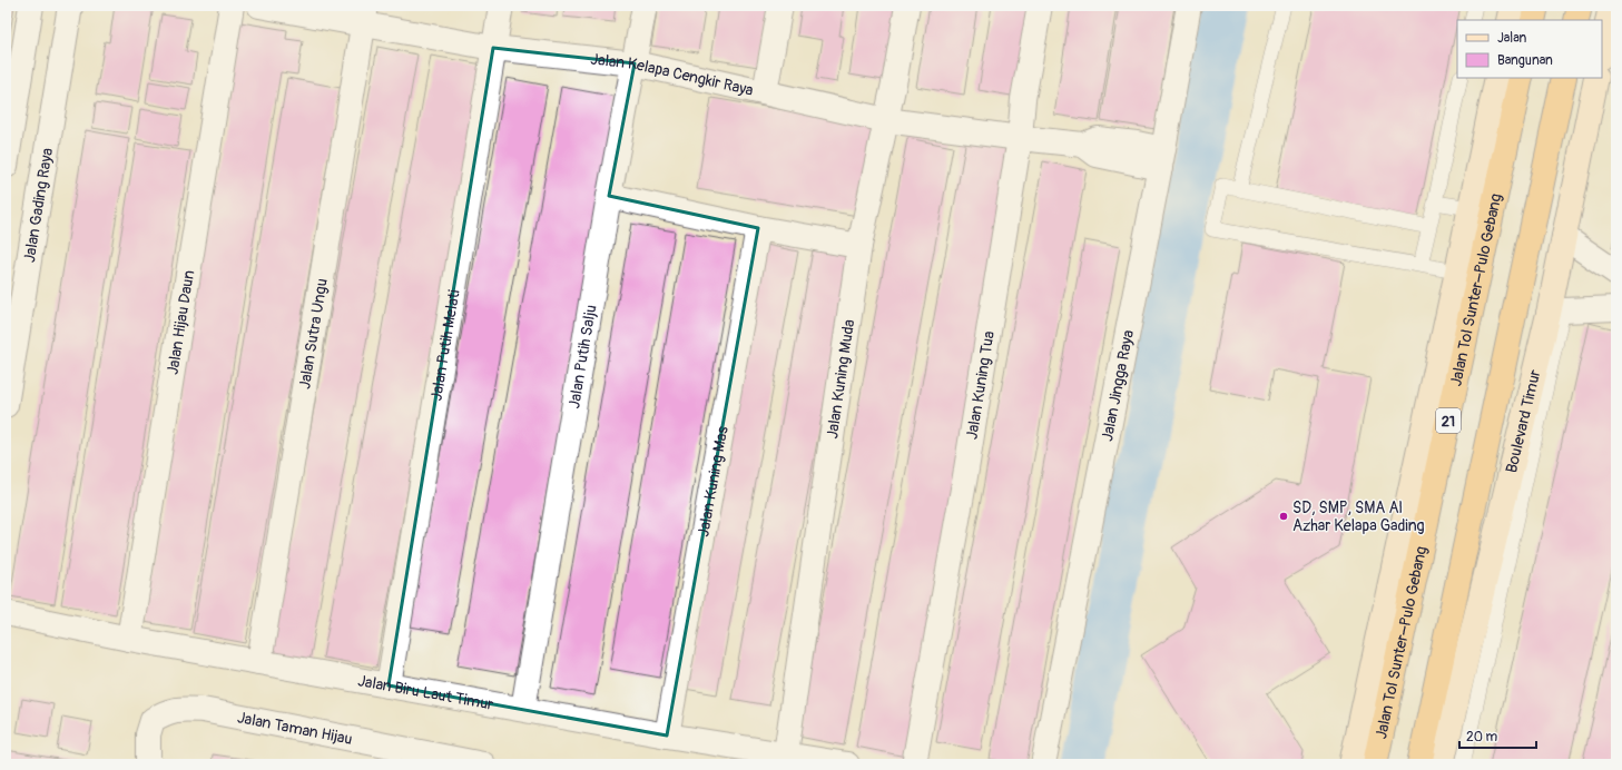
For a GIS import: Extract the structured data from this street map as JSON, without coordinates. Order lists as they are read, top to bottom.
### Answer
{
  "streets": {
    "highway": ["Jalan Tol Sunter–Pulo Gebang", "21"],
    "main road": ["Boulevard Timur"],
    "street": [
      "Jalan Kelapa Cengkir Raya",
      "Jalan Gading Raya",
      "Jalan Hijau Daun",
      "Jalan Sutra Ungu",
      "Jalan Putih Melati",
      "Jalan Putih Salju",
      "Jalan Kuning Muda",
      "Jalan Kuning Tua",
      "Jalan Jingga Raya",
      "Jalan Kuning Mas",
      "Jalan Biru Laut Timur",
      "Jalan Taman Hijau"
    ]
  },
  "crossings": [
    ["Jalan Kelapa Cengkir Raya", "Jalan Sutra Ungu"],
    ["Jalan Kelapa Cengkir Raya", "Jalan Putih Melati"],
    ["Jalan Kelapa Cengkir Raya", "Jalan Putih Salju"],
    ["Jalan Kelapa Cengkir Raya", "Jalan Kuning Muda"],
    ["Jalan Kelapa Cengkir Raya", "Jalan Kuning Tua"],
    ["Jalan Kelapa Cengkir Raya", "Jalan Jingga Raya"],
    ["Jalan Hijau Daun", "Jalan Biru Laut Timur"],
    ["Jalan Sutra Ungu", "Jalan Biru Laut Timur"],
    ["Jalan Putih Melati", "Jalan Biru Laut Timur"],
    ["Jalan Putih Salju", "Jalan Biru Laut Timur"],
    ["Jalan Kuning Muda", "Jalan Biru Laut Timur"],
    ["Jalan Kuning Mas", "Jalan Biru Laut Timur"]
  ],
  "places": ["SD, SMP, SMA Al Azhar Kelapa Gading"],
  "legend": ["Jalan", "Bangunan"],
  "scale_bar": "20 m"
}
